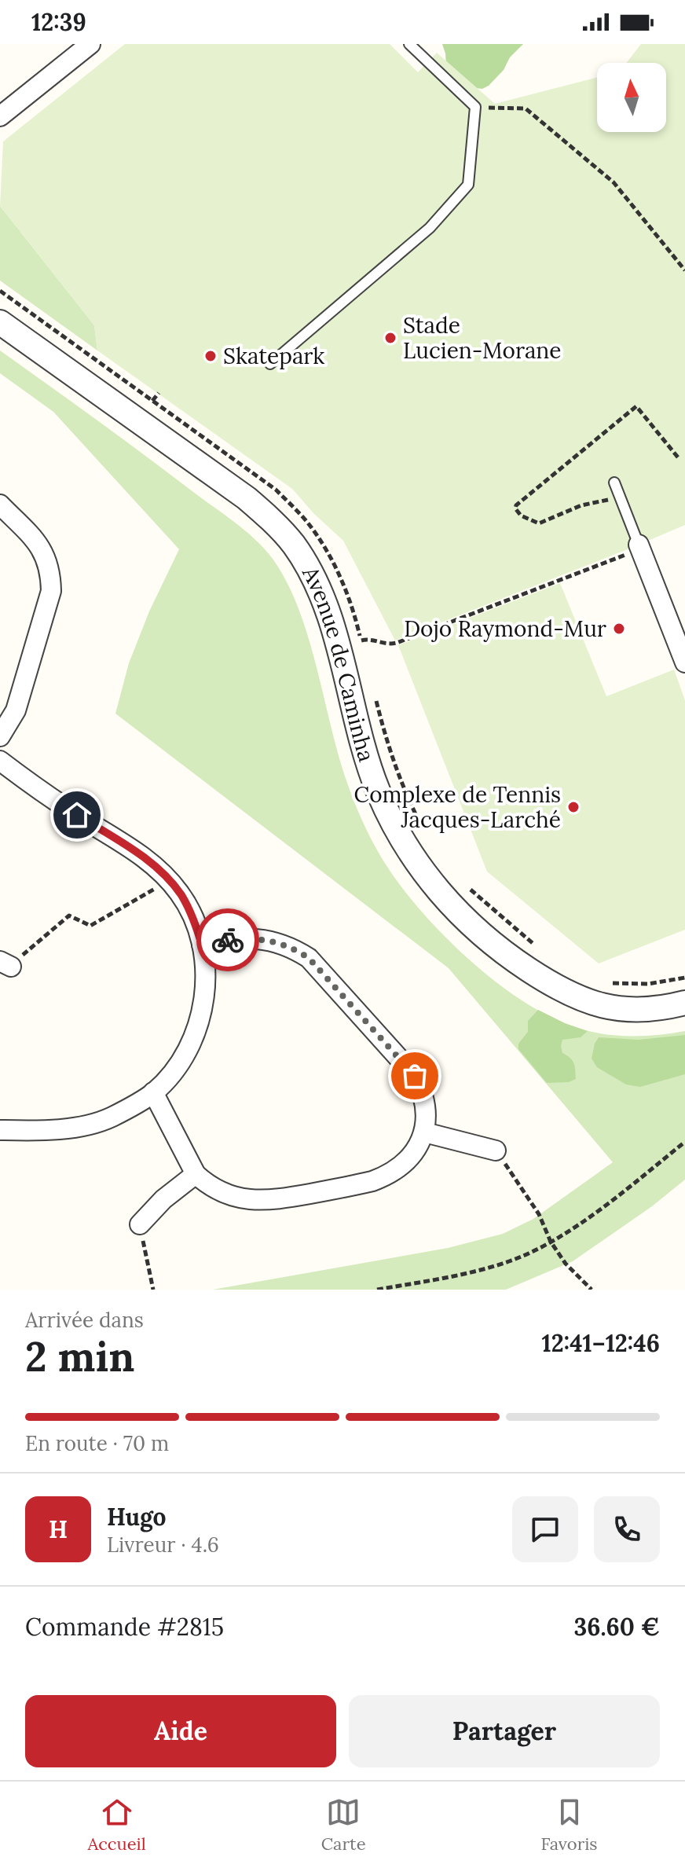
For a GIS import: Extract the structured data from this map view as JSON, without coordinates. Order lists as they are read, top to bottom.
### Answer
{
  "streets": {
    "street": ["Avenue de Caminha"]
  },
  "places": [
    "Stade Lucien-Morane",
    "Skatepark",
    "Dojo Raymond-Mur",
    "Complexe de Tennis Jacques-Larché"
  ],
  "north": "top",
  "page": {
    "status": "12:39",
    "heading": ["2 min", "Arrivée dans", "12:41–12:46"],
    "panel": [
      "Hugo",
      "Livreur · 4.6",
      "Commande #2815",
      "36.60 €"
    ],
    "bar": "En route · 70 m",
    "round": "H",
    "buttons": ["Aide", "Partager"],
    "tabs": ["Accueil", "Carte", "Favoris"]
  }
}
